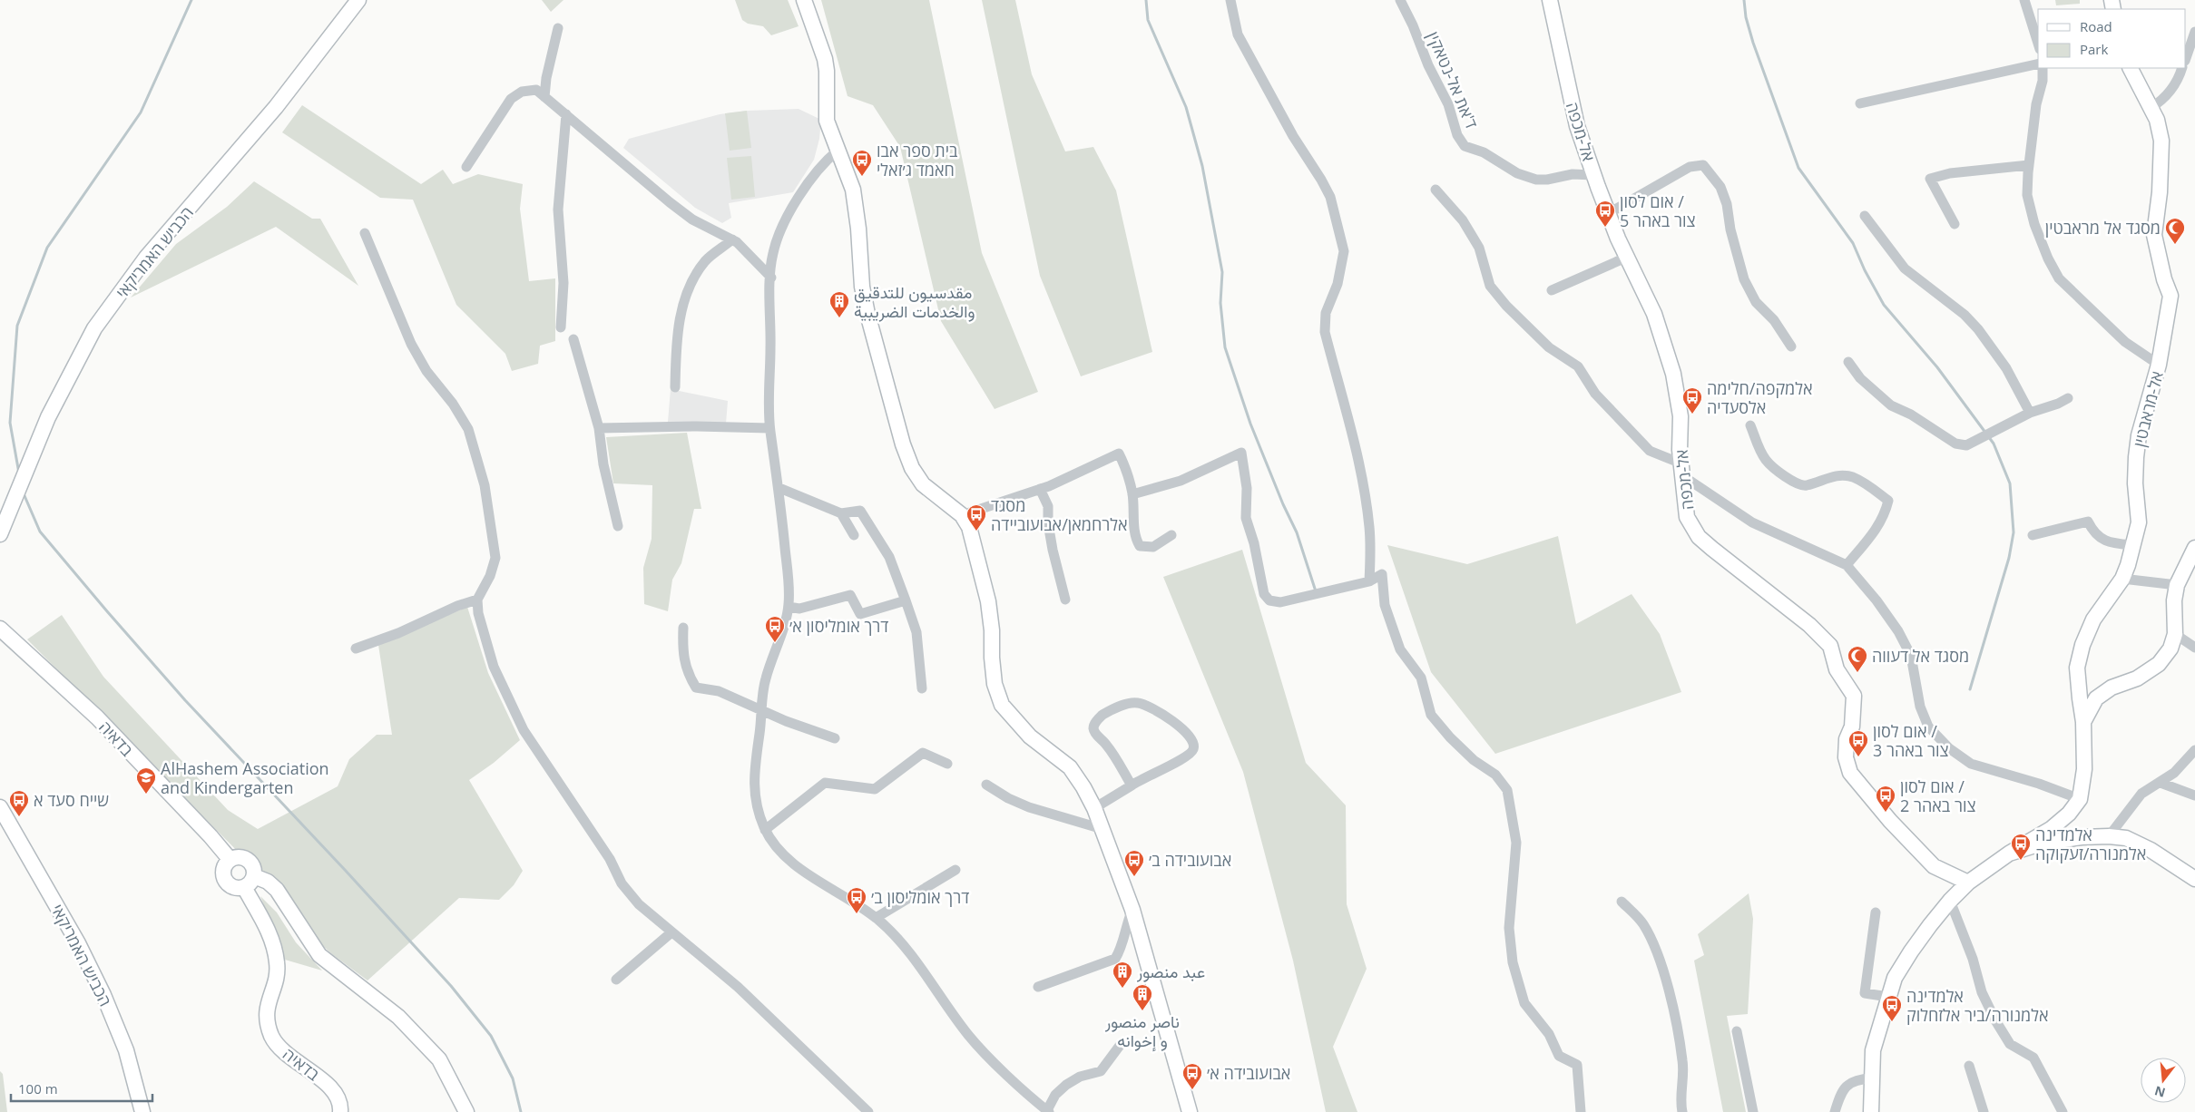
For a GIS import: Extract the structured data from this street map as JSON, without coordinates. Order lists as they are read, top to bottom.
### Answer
{
  "streets": {
    "street": [
      "ד'את אל-נטאקין",
      "אל-מכפה",
      "הכביש האמריקאי",
      "אל-מראבטין",
      "בדאיה"
    ]
  },
  "crossings": [
    ["ד'את אל-נטאקין", "אל-מכפה"]
  ],
  "places": {
    "bus stop": [
      "בית ספר אבו חאמד ג׳זאלי",
      "אום לסון / צור באהר 5",
      "אלמקפה/חלימה אלסעדיה",
      "מסגד אלרחמאן/אבועוביידה",
      "דרך אומליסון א׳",
      "אום לסון / צור באהר 3",
      "אום לסון / צור באהר 2",
      "שייח סעד א",
      "אלמדינה אלמנורה/זעקוקה",
      "אבועובידה ב׳",
      "דרך אומליסון ב׳",
      "אלמדינה אלמנורה/ביר אלזחלוק",
      "אבועובידה א׳"
    ],
    "mosque": ["מסגד אל מראבטין", "מסגד אל דעווה"],
    "building": ["مقدسيون للتدقيق والخدمات الضريبية", "عبد منصور", "ناصر منصور و إخوانه"],
    "school or university": ["AlHashem Association and Kindergarten"]
  },
  "legend": ["Road", "Park"],
  "scale_bar": "100 m",
  "north": "bottom"
}
